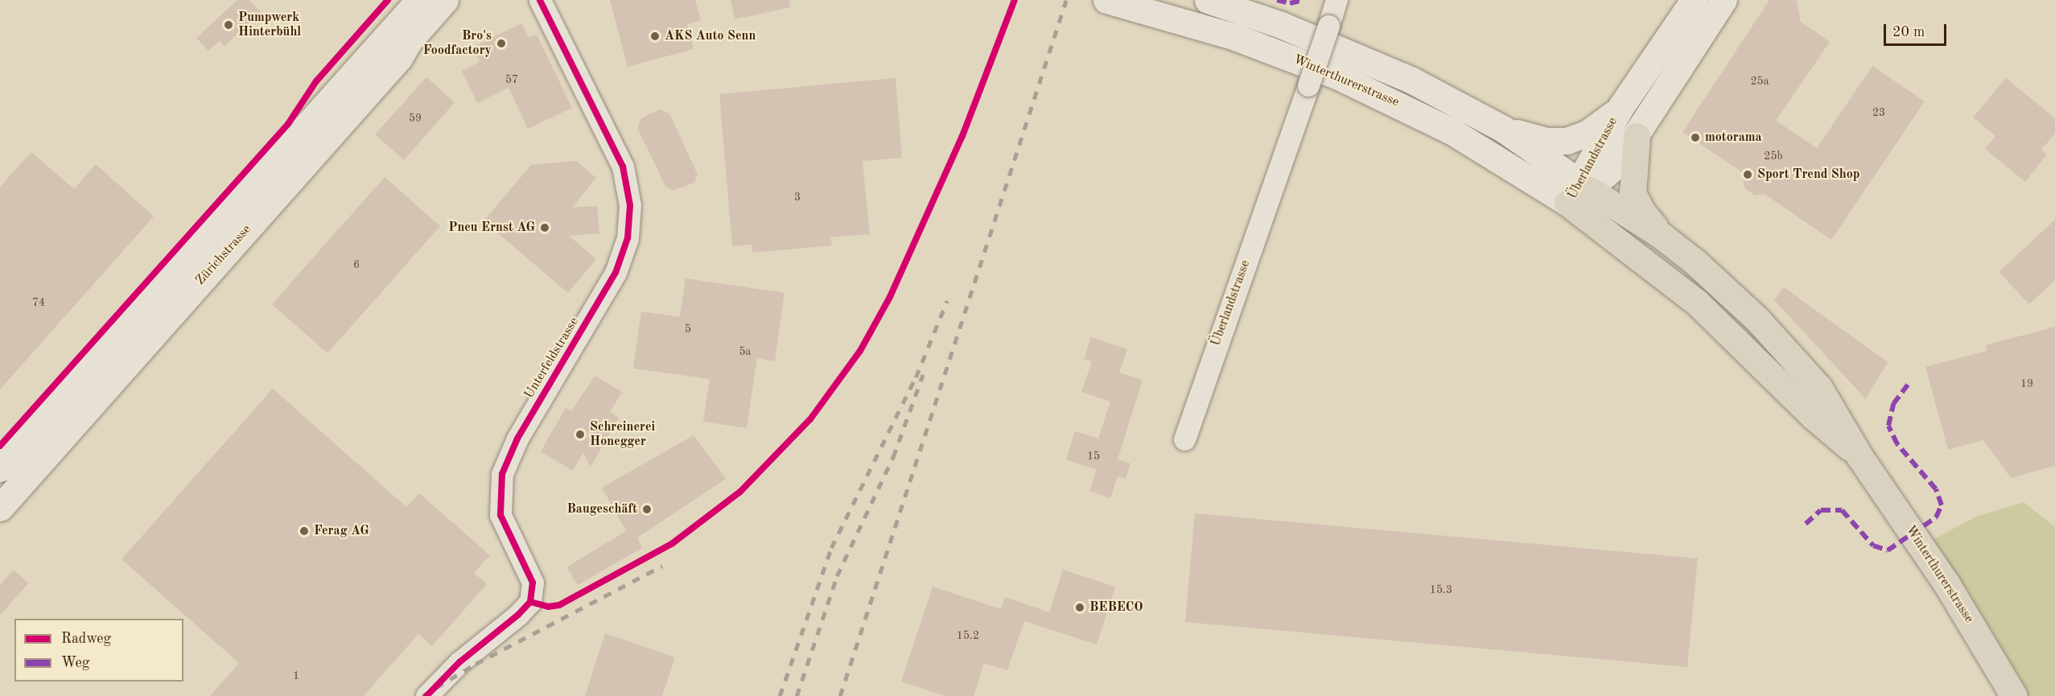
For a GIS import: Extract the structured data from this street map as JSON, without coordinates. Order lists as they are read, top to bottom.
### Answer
{
  "streets": {
    "highway": ["Winterthurerstrasse"],
    "main road": ["Überlandstrasse", "Zürichstrasse"],
    "street": ["Unterfeldstrasse"]
  },
  "crossings": [
    ["Winterthurerstrasse", "Überlandstrasse"]
  ],
  "places": [
    "Pumpwerk Hinterbühl",
    "AKS Auto Senn",
    "Bro's Foodfactory",
    "motorama",
    "Sport Trend Shop",
    "Pneu Ernst AG",
    "Schreinerei Honegger",
    "Baugeschäft",
    "Ferag AG",
    "BEBECO"
  ],
  "house_numbers": [
    "57",
    "25a",
    "23",
    "59",
    "25b",
    "3",
    "6",
    "74",
    "5",
    "5a",
    "19",
    "15",
    "15.3",
    "15.2",
    "1"
  ],
  "legend": ["Radweg", "Weg"],
  "scale_bar": "20 m"
}
